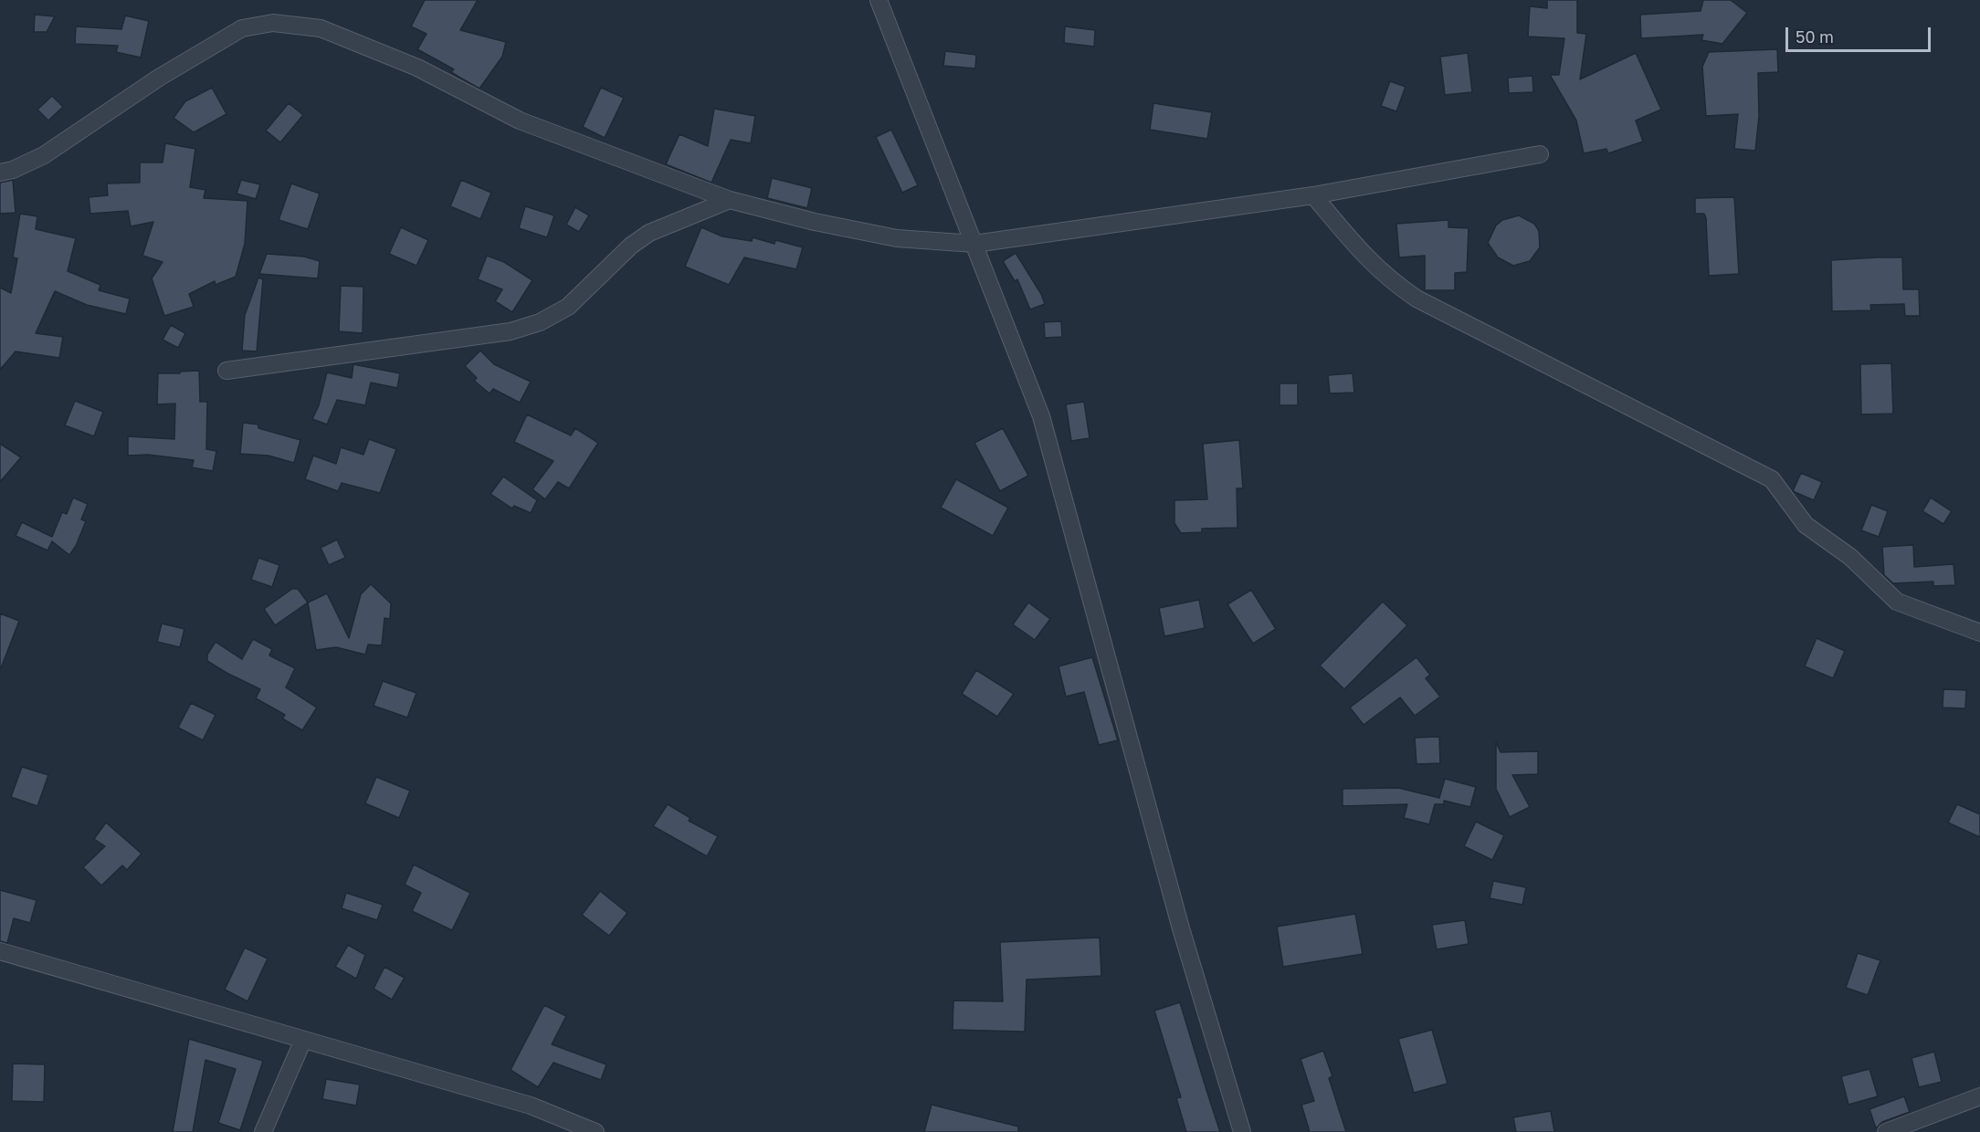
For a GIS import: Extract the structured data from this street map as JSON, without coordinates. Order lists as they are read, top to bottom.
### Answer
{
  "scale_bar": "50 m"
}
